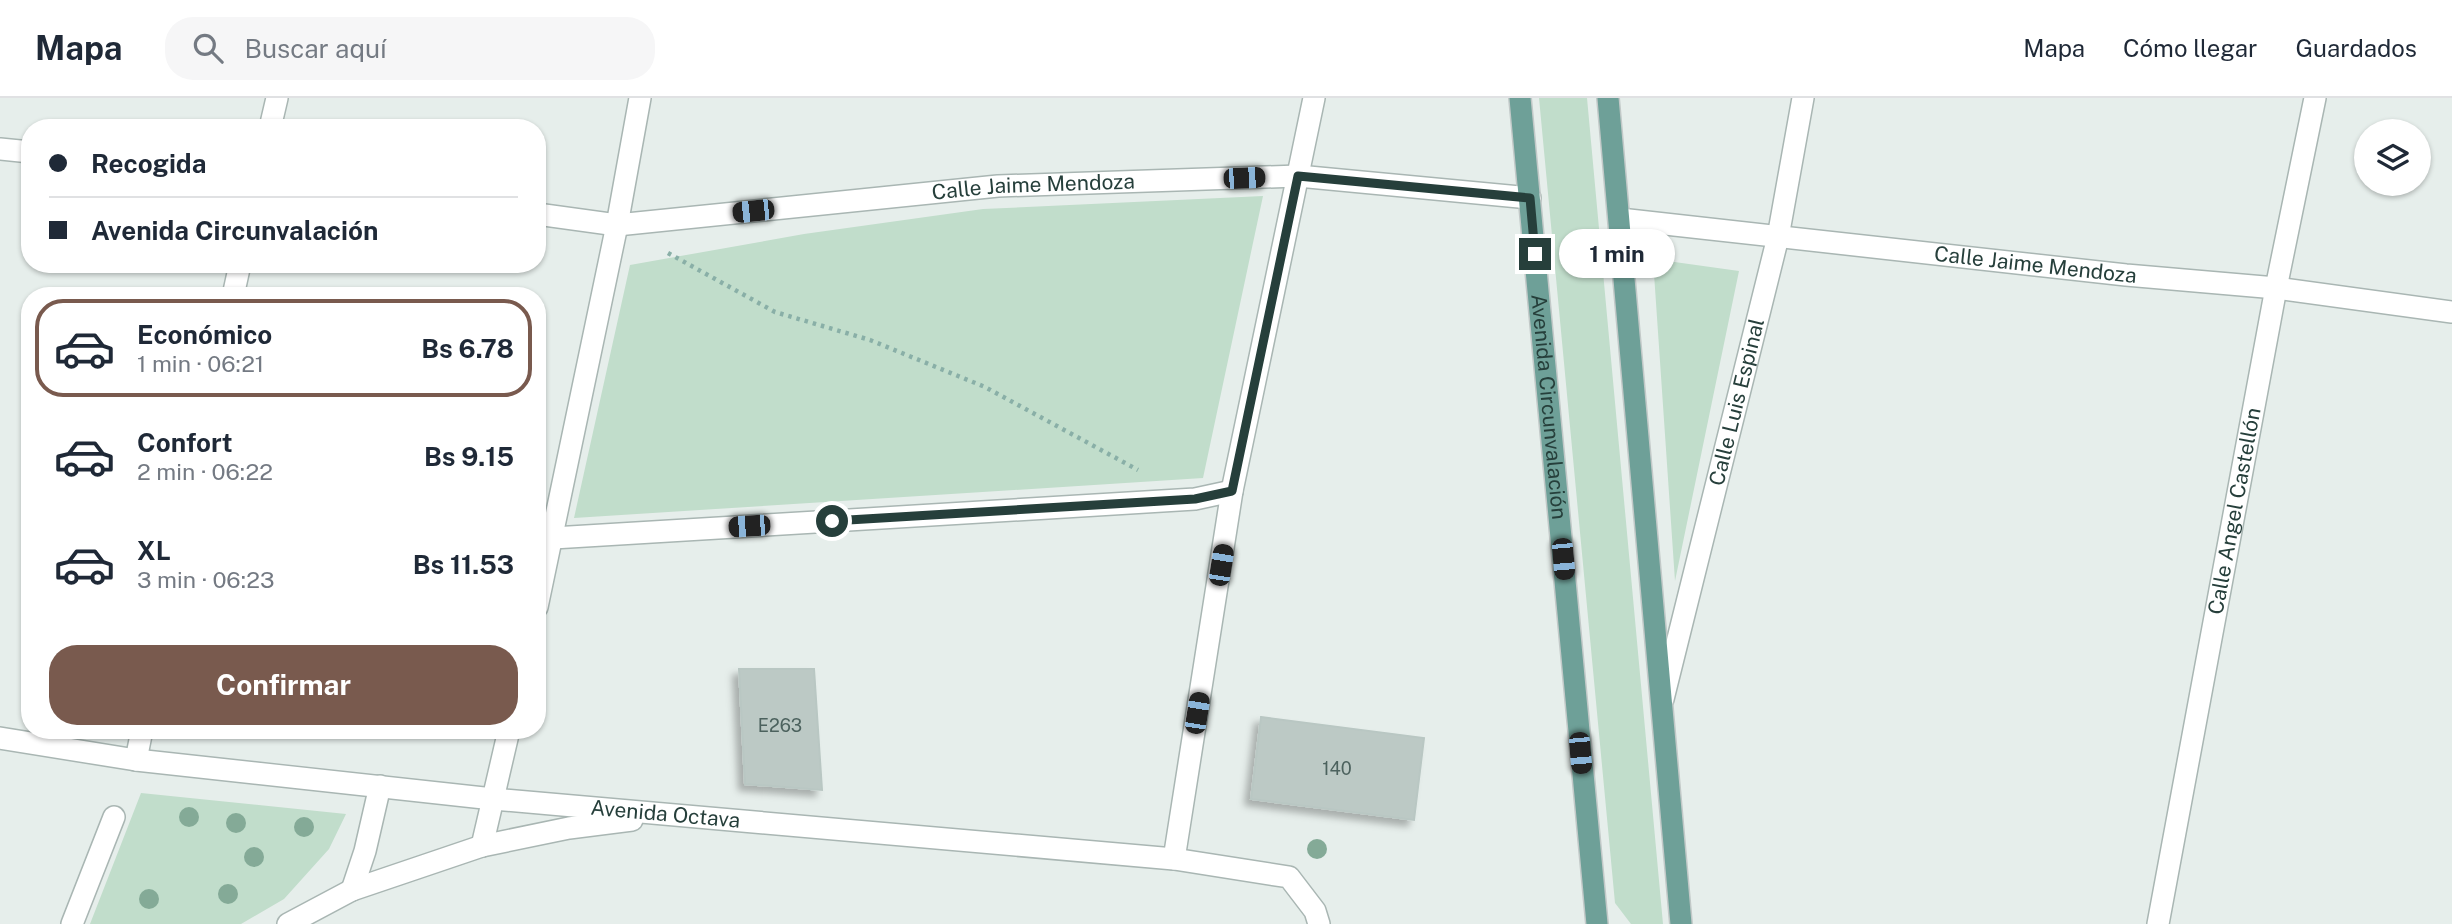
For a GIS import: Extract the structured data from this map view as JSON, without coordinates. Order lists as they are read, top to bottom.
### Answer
{
  "streets": {
    "main road": ["Avenida Circunvalación"],
    "street": [
      "Calle Jaime Mendoza",
      "Calle Luis Espinal",
      "Calle Angel Castellón",
      "Avenida Octava"
    ]
  },
  "crossings": [
    ["Calle Jaime Mendoza", "Calle Luis Espinal"],
    ["Calle Jaime Mendoza", "Avenida Circunvalación"],
    ["Calle Jaime Mendoza", "Calle Angel Castellón"]
  ],
  "house_numbers": ["E263", "140"],
  "page": {
    "header": "Mapa",
    "search": "Buscar aquí",
    "nav": ["Mapa", "Cómo llegar", "Guardados"],
    "banner": ["Recogida", "Avenida Circunvalación"],
    "bubble": "1 min",
    "list": [
      {
        "name": "Económico",
        "note": "1 min · 06:21",
        "value": "Bs 6.78"
      },
      {
        "name": "Confort",
        "note": "2 min · 06:22",
        "value": "Bs 9.15"
      },
      {
        "name": "XL",
        "note": "3 min · 06:23",
        "value": "Bs 11.53"
      }
    ],
    "buttons": "Confirmar"
  }
}
